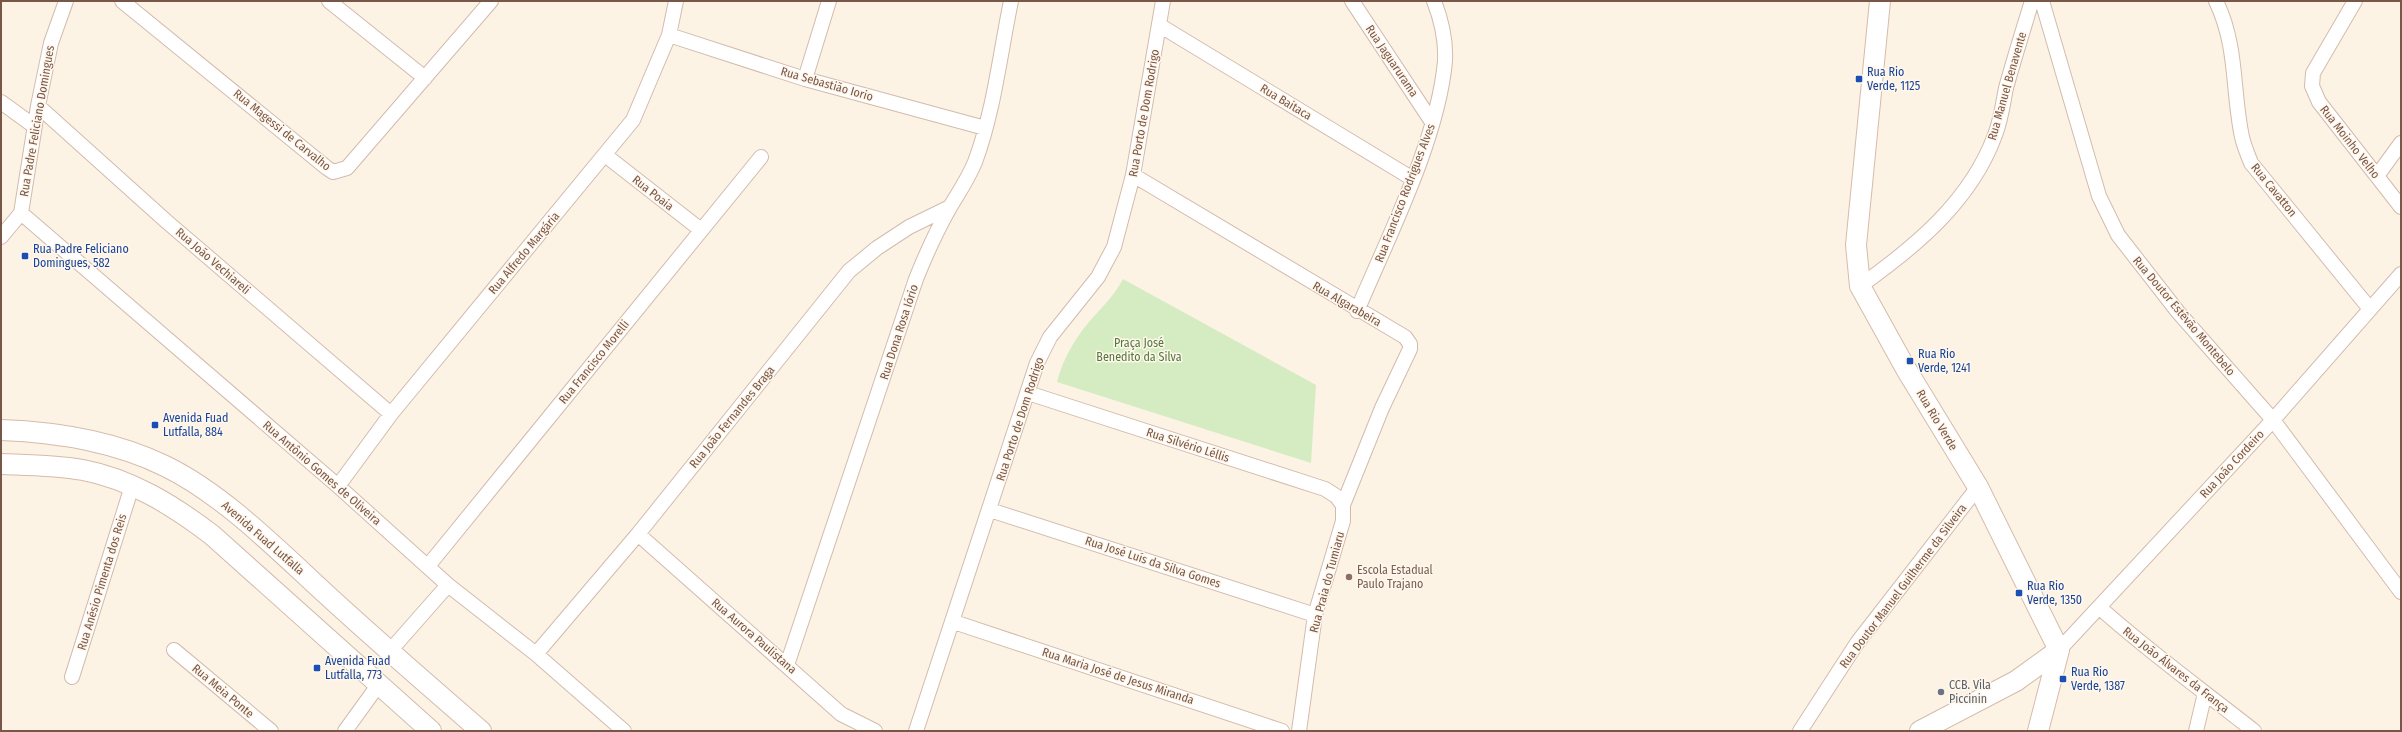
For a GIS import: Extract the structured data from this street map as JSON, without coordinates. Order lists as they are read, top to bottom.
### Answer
{
  "streets": {
    "main road": ["Rua Rio Verde", "Avenida Fuad Lutfalla"],
    "street": [
      "Rua Jaguarurama",
      "Rua Sebastião Iorio",
      "Rua Manuel Benavente",
      "Rua Baitaca",
      "Rua Porto de Dom Rodrigo",
      "Rua Padre Feliciano Domingues",
      "Rua Magessi de Carvalho",
      "Rua Moinho Velho",
      "Rua Cavatton",
      "Rua Poaia",
      "Rua Francisco Rodrigues Alves",
      "Rua Alfredo Margária",
      "Rua João Vechiareli",
      "Rua Algarabeira",
      "Rua Doutor Estêvão Montebelo",
      "Rua Dona Rosa Iório",
      "Rua Francisco Morelli",
      "Rua João Fernandes Braga",
      "Rua Silvério Léllis",
      "Rua João Cordeiro",
      "Rua Antônio Gomes de Oliveira",
      "Rua José Luís da Silva Gomes",
      "Rua Anésio Pimenta dos Reis",
      "Rua Praia do Tumiaru",
      "Rua Doutor Manuel Guilherme da Silveira",
      "Rua Aurora Paulistana",
      "Rua João Álvares da França",
      "Rua Maria José de Jesus Miranda",
      "Rua Meia Ponte"
    ]
  },
  "crossings": [
    ["Rua Jaguarurama", "Rua Francisco Rodrigues Alves"],
    ["Rua Sebastião Iorio", "Rua Alfredo Margária"],
    ["Rua Sebastião Iorio", "Rua Dona Rosa Iório"],
    ["Rua Manuel Benavente", "Rua Rio Verde"],
    ["Rua Baitaca", "Rua Porto de Dom Rodrigo"],
    ["Rua Baitaca", "Rua Francisco Rodrigues Alves"],
    ["Rua Porto de Dom Rodrigo", "Rua Algarabeira"],
    ["Rua Porto de Dom Rodrigo", "Rua Silvério Léllis"],
    ["Rua Porto de Dom Rodrigo", "Rua José Luís da Silva Gomes"],
    ["Rua Porto de Dom Rodrigo", "Rua Maria José de Jesus Miranda"],
    ["Rua Padre Feliciano Domingues", "Rua João Vechiareli"],
    ["Rua Padre Feliciano Domingues", "Rua Antônio Gomes de Oliveira"],
    ["Rua Cavatton", "Rua João Cordeiro"],
    ["Rua Poaia", "Rua Alfredo Margária"],
    ["Rua Poaia", "Rua Francisco Morelli"],
    ["Rua Francisco Rodrigues Alves", "Rua Algarabeira"],
    ["Rua Alfredo Margária", "Rua João Vechiareli"],
    ["Rua Alfredo Margária", "Rua Antônio Gomes de Oliveira"],
    ["Rua Algarabeira", "Rua Silvério Léllis"],
    ["Rua Algarabeira", "Rua Praia do Tumiaru"],
    ["Rua Doutor Estêvão Montebelo", "Rua João Cordeiro"],
    ["Rua Dona Rosa Iório", "Rua João Fernandes Braga"],
    ["Rua Dona Rosa Iório", "Rua Aurora Paulistana"],
    ["Rua Francisco Morelli", "Rua Antônio Gomes de Oliveira"],
    ["Rua João Fernandes Braga", "Rua Antônio Gomes de Oliveira"],
    ["Rua João Fernandes Braga", "Rua Aurora Paulistana"],
    ["Rua Rio Verde", "Rua João Cordeiro"],
    ["Rua Rio Verde", "Rua Doutor Manuel Guilherme da Silveira"],
    ["Rua Silvério Léllis", "Rua Praia do Tumiaru"],
    ["Rua João Cordeiro", "Rua João Álvares da França"],
    ["Rua José Luís da Silva Gomes", "Rua Praia do Tumiaru"]
  ],
  "parks": ["Praça José Benedito da Silva"],
  "places": {
    "transit": [
      "Rua Rio Verde, 1125",
      "Rua Padre Feliciano Domingues, 582",
      "Rua Rio Verde, 1241",
      "Avenida Fuad Lutfalla, 884",
      "Rua Rio Verde, 1350",
      "Avenida Fuad Lutfalla, 773",
      "Rua Rio Verde, 1387"
    ],
    "other": ["Escola Estadual Paulo Trajano", "CCB. Vila Piccinin"]
  }
}
